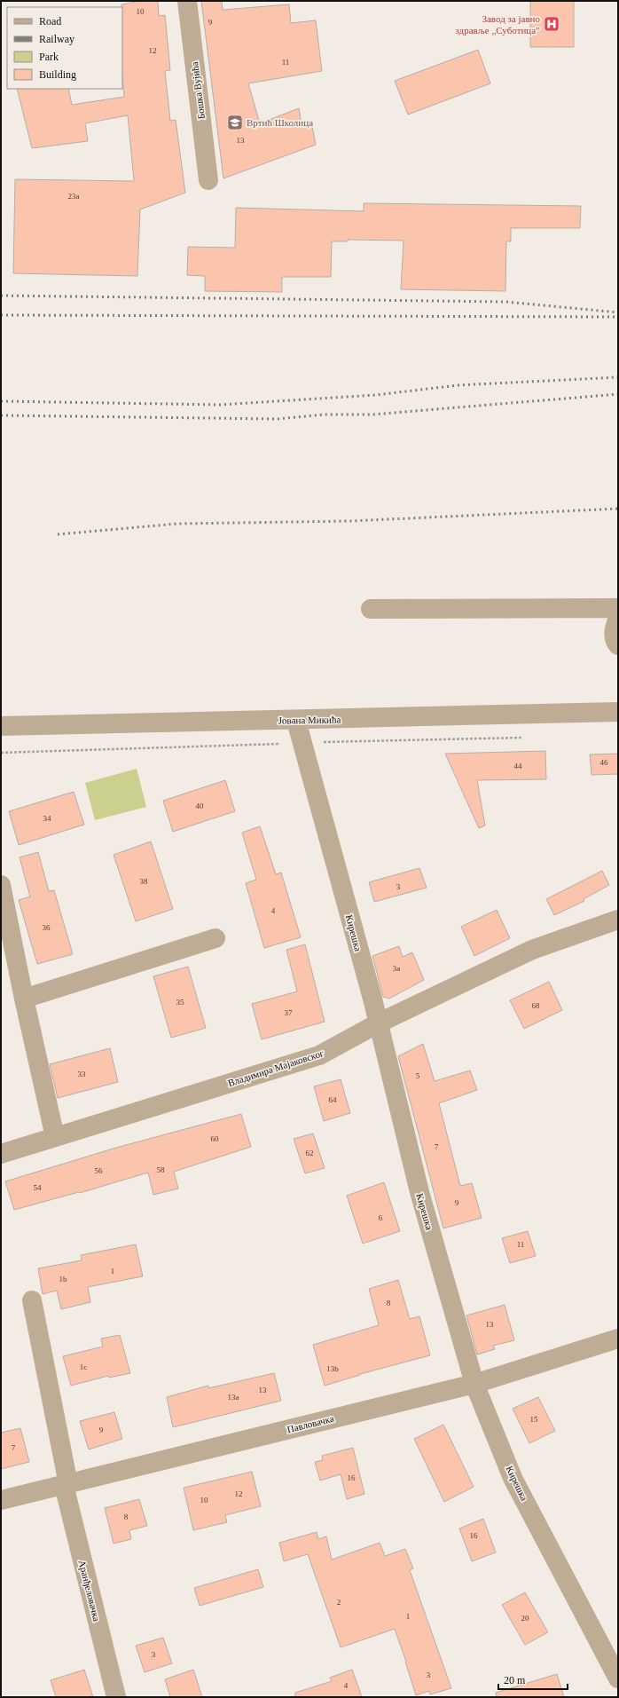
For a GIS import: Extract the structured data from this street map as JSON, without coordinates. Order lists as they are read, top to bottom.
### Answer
{
  "streets": {
    "street": [
      "Бошка Вујића",
      "Јована Микића",
      "Кирешка",
      "Владимира Мајаковског",
      "Павловачка",
      "Аранђеловачка"
    ]
  },
  "crossings": [
    ["Јована Микића", "Кирешка"],
    ["Кирешка", "Владимира Мајаковског"],
    ["Кирешка", "Павловачка"],
    ["Павловачка", "Аранђеловачка"]
  ],
  "places": {
    "hospital": ["Завод за јавно здравље „Суботица”"],
    "school or university": ["Вртић Школица"]
  },
  "house_numbers": [
    "10",
    "9",
    "12",
    "11",
    "13",
    "23a",
    "46",
    "44",
    "40",
    "34",
    "38",
    "3",
    "4",
    "36",
    "3a",
    "35",
    "68",
    "37",
    "33",
    "5",
    "64",
    "60",
    "7",
    "62",
    "58",
    "56",
    "54",
    "9",
    "6",
    "11",
    "1",
    "1b",
    "8",
    "13",
    "1c",
    "13b",
    "13",
    "13a",
    "15",
    "9",
    "7",
    "16",
    "12",
    "10",
    "8",
    "16",
    "2",
    "1",
    "20",
    "3",
    "3",
    "4"
  ],
  "legend": [
    "Road",
    "Railway",
    "Park",
    "Building"
  ],
  "scale_bar": "20 m"
}
